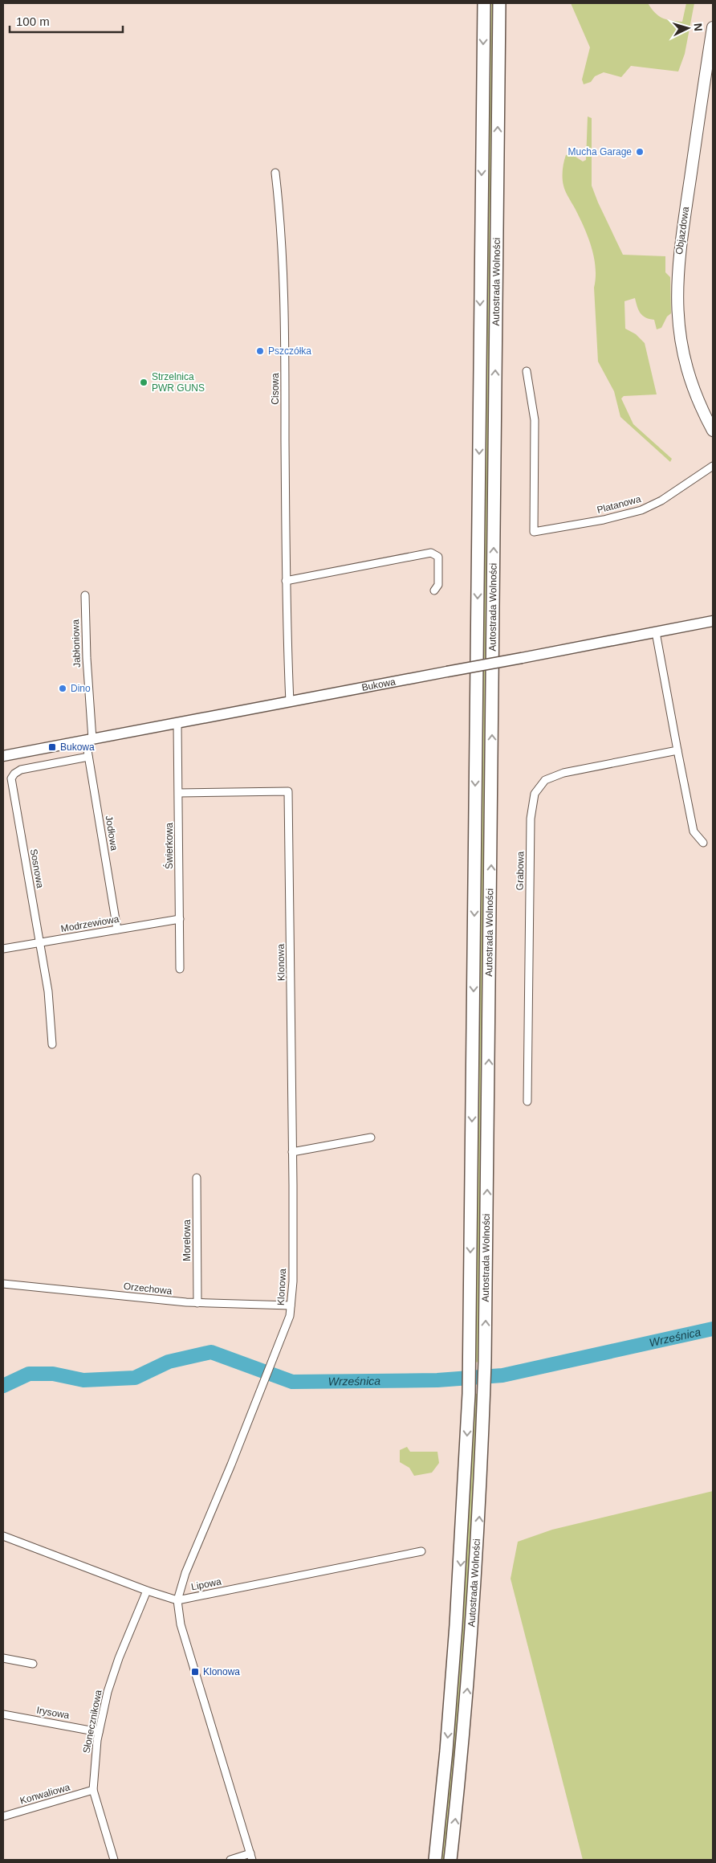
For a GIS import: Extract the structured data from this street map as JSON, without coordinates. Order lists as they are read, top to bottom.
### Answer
{
  "streets": {
    "highway": ["Autostrada Wolności"],
    "main road": ["Objazdowa", "Bukowa"],
    "street": [
      "Cisowa",
      "Platanowa",
      "Jabłoniowa",
      "Jodłowa",
      "Świerkowa",
      "Sosnowa",
      "Grabowa",
      "Modrzewiowa",
      "Klonowa",
      "Morelowa",
      "Orzechowa",
      "Lipowa",
      "Irysowa",
      "Słonecznikowa",
      "Konwaliowa"
    ]
  },
  "crossings": [
    ["Cisowa", "Bukowa"],
    ["Jabłoniowa", "Bukowa"],
    ["Jabłoniowa", "Jodłowa"],
    ["Bukowa", "Jodłowa"],
    ["Bukowa", "Świerkowa"],
    ["Jodłowa", "Sosnowa"],
    ["Jodłowa", "Modrzewiowa"],
    ["Świerkowa", "Modrzewiowa"],
    ["Świerkowa", "Klonowa"],
    ["Sosnowa", "Modrzewiowa"],
    ["Klonowa", "Orzechowa"],
    ["Klonowa", "Lipowa"],
    ["Morelowa", "Orzechowa"],
    ["Lipowa", "Słonecznikowa"],
    ["Irysowa", "Słonecznikowa"],
    ["Słonecznikowa", "Konwaliowa"]
  ],
  "water": ["Wrześnica"],
  "places": {
    "other": [
      "Mucha Garage",
      "Pszczółka",
      "Strzelnica PWR GUNS",
      "Dino"
    ],
    "transit": ["Bukowa", "Klonowa"]
  },
  "scale_bar": "100 m",
  "north": "right"
}
